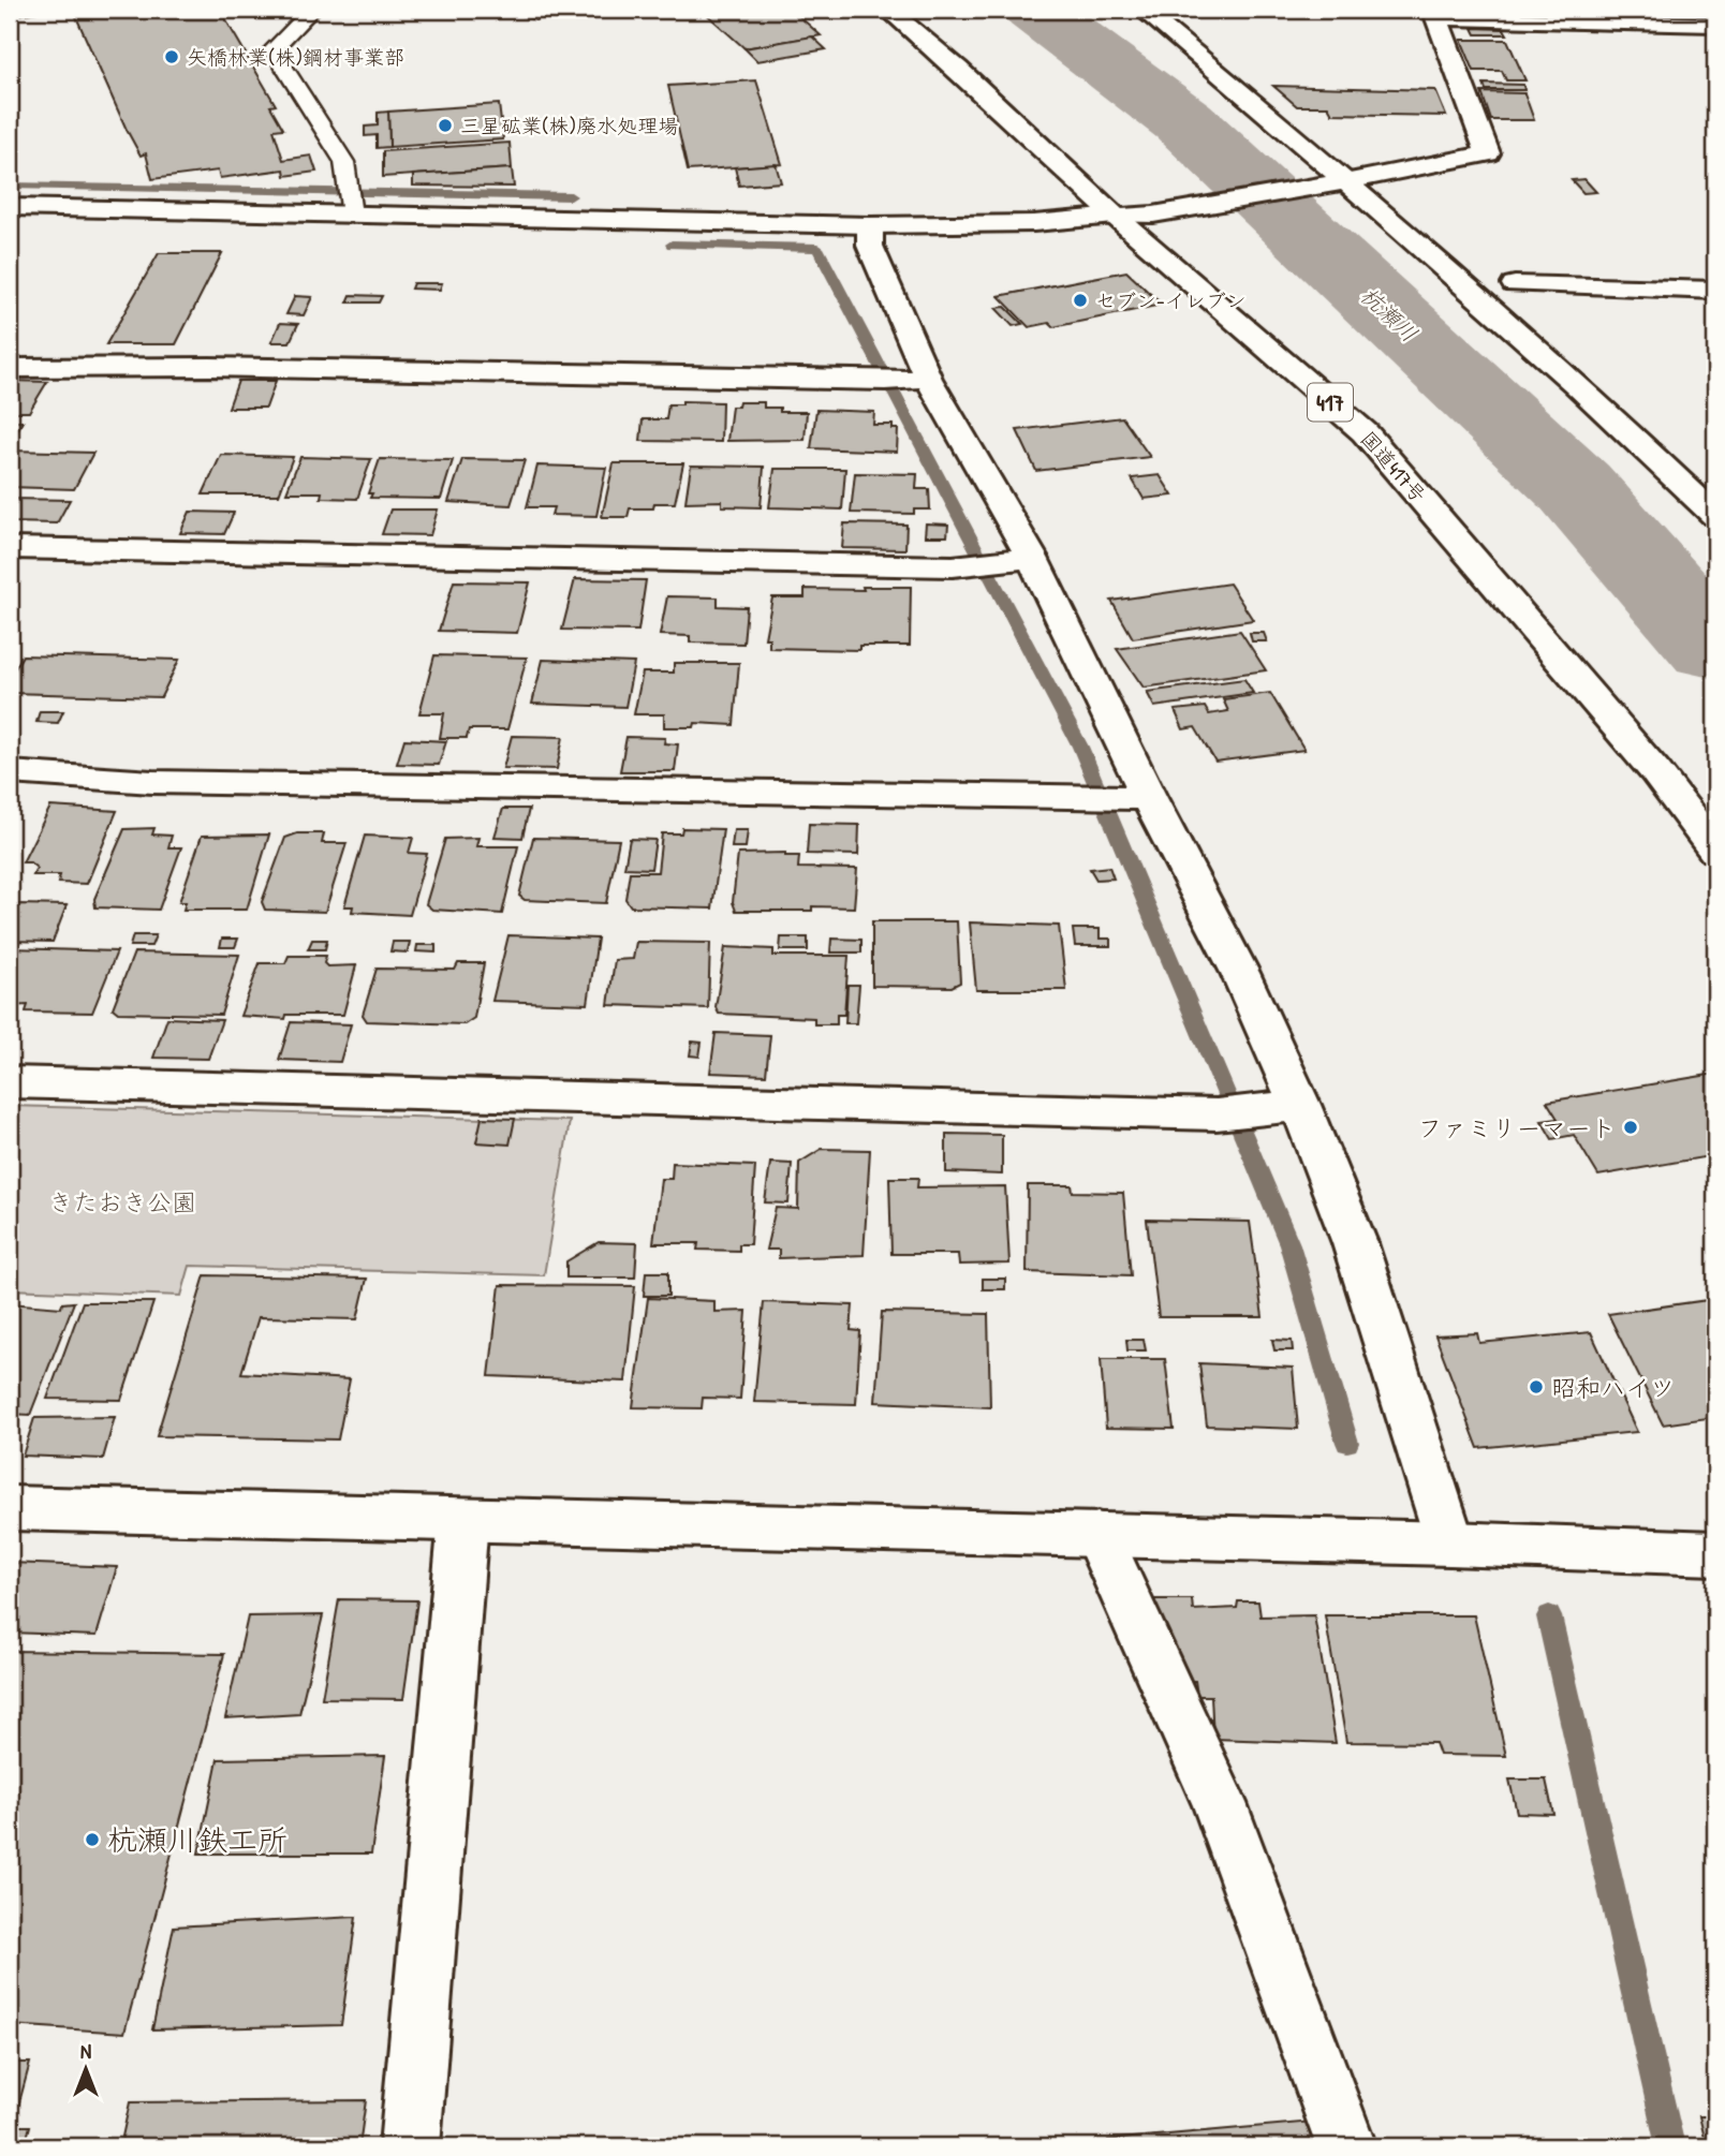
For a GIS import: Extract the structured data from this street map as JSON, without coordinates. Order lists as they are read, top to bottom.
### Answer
{
  "streets": {
    "main road": ["417", "国道417号"]
  },
  "water": ["杭瀬川"],
  "parks": ["きたおき公園"],
  "places": [
    "矢橋林業(株)鋼材事業部",
    "三星砿業(株)廃水処理場",
    "セブン-イレブン",
    "ファミリーマート",
    "昭和ハイツ",
    "杭瀬川鉄工所"
  ],
  "north": "top"
}
